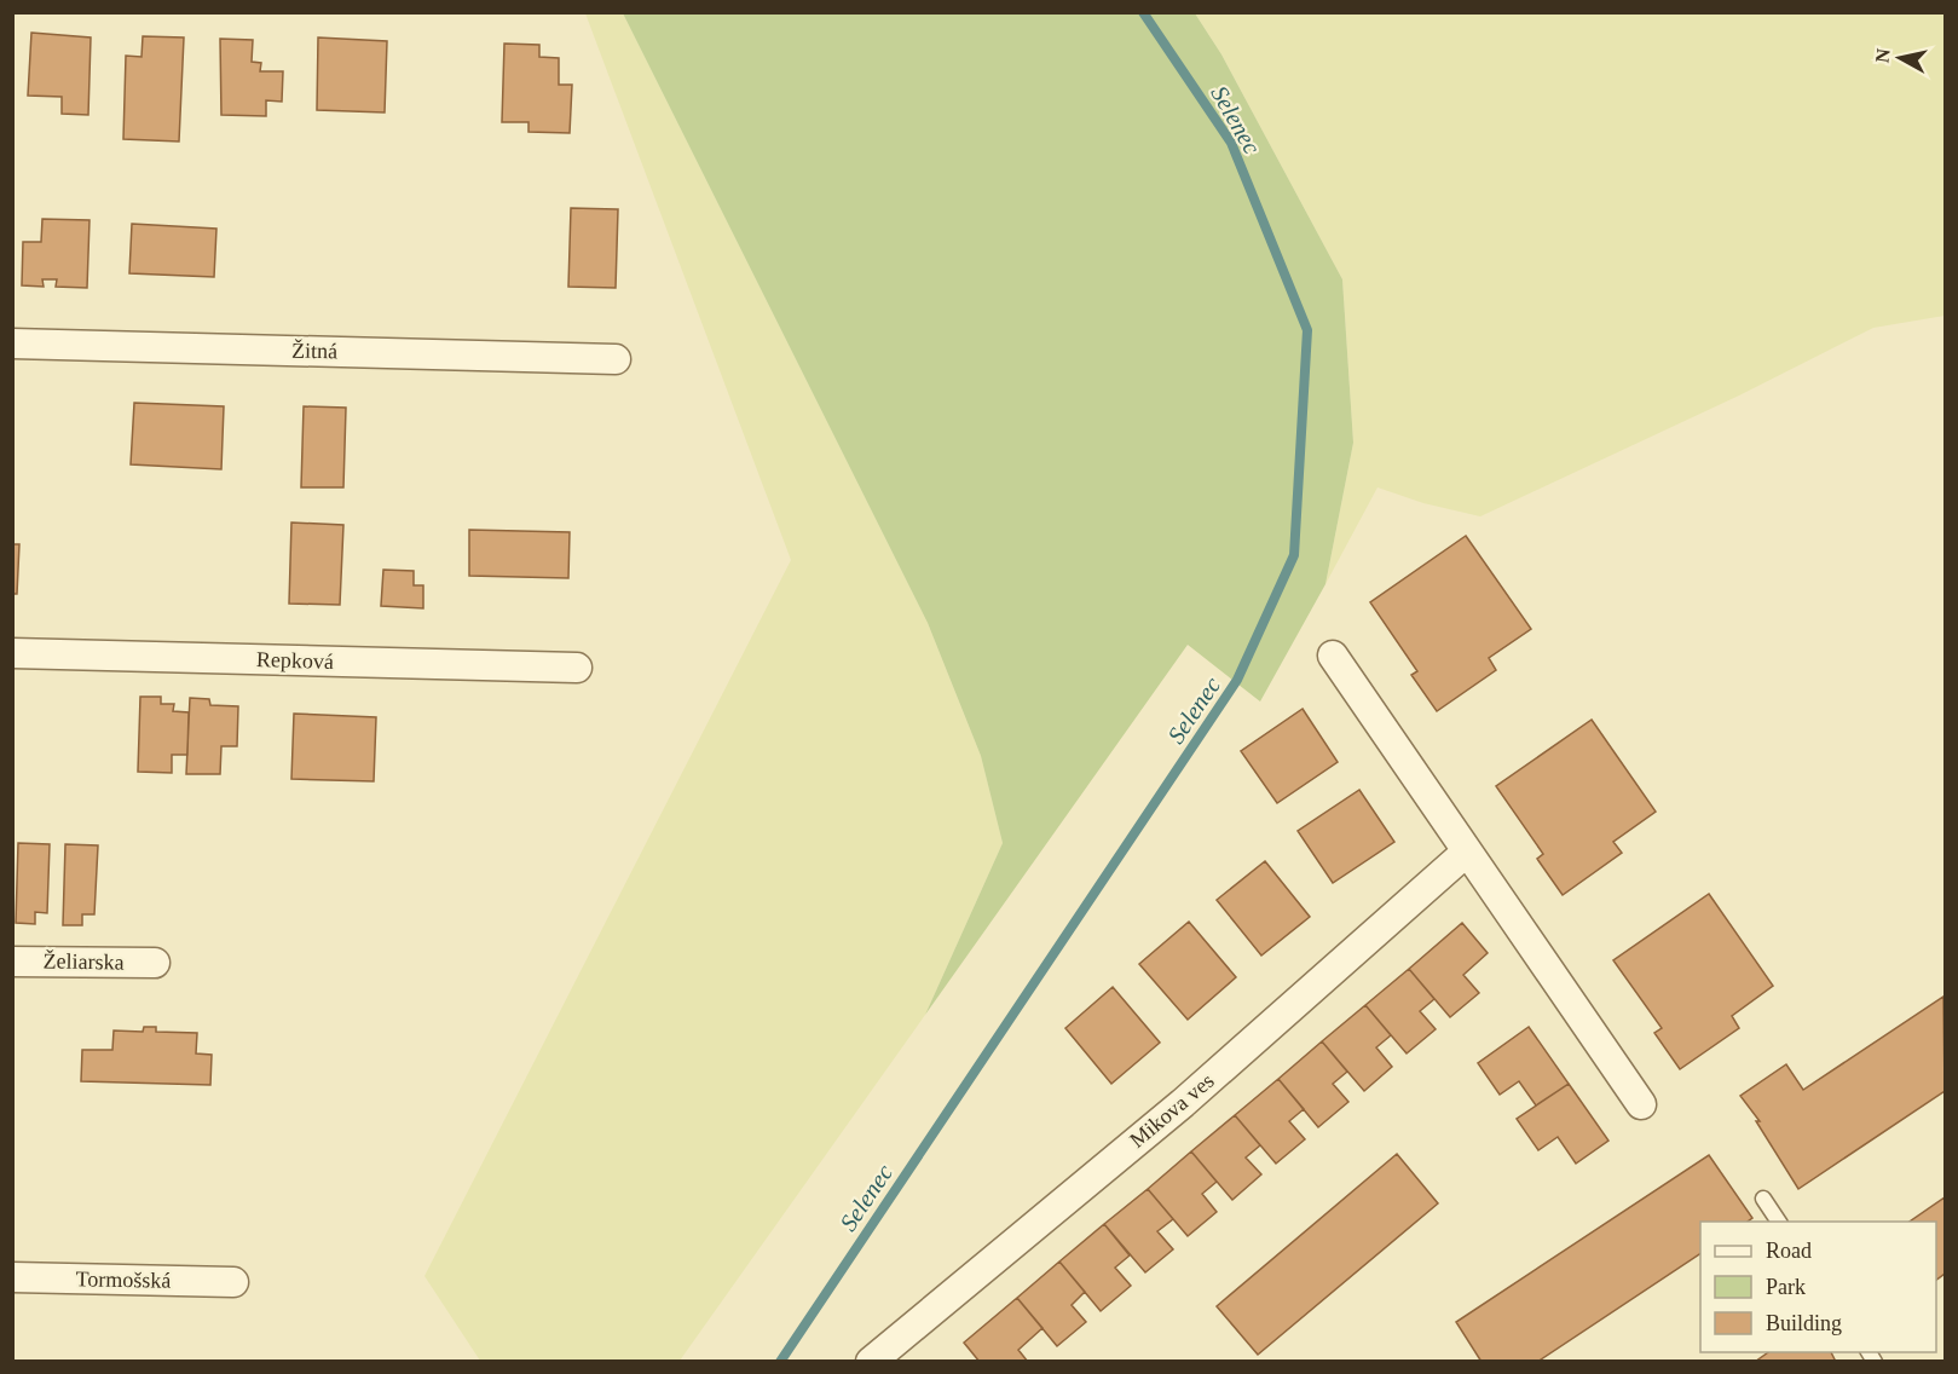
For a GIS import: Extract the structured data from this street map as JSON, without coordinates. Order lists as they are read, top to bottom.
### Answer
{
  "streets": {
    "street": [
      "Žitná",
      "Repková",
      "Želiarska",
      "Mikova ves",
      "Tormošská"
    ]
  },
  "water": ["Selenec"],
  "legend": ["Road", "Park", "Building"],
  "north": "left"
}
